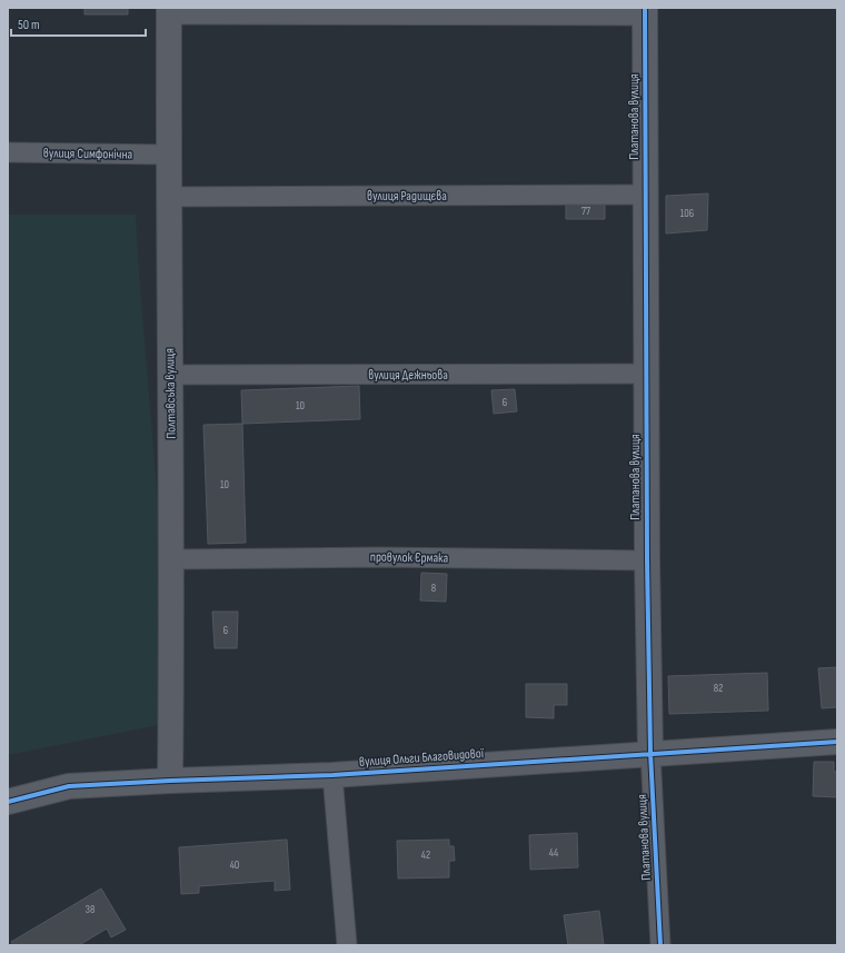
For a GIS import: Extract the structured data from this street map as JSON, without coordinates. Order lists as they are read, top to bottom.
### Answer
{
  "streets": {
    "street": [
      "Платанова вулиця",
      "вулиця Симфонічна",
      "вулиця Радищєва",
      "вулиця Дежньова",
      "Полтавська вулиця",
      "провулок Єрмака",
      "вулиця Ольги Благовидової"
    ]
  },
  "crossings": [
    ["Платанова вулиця", "вулиця Радищєва"],
    ["Платанова вулиця", "вулиця Дежньова"],
    ["Платанова вулиця", "провулок Єрмака"],
    ["Платанова вулиця", "вулиця Ольги Благовидової"],
    ["вулиця Симфонічна", "Полтавська вулиця"],
    ["вулиця Радищєва", "Полтавська вулиця"],
    ["вулиця Дежньова", "Полтавська вулиця"],
    ["Полтавська вулиця", "провулок Єрмака"],
    ["Полтавська вулиця", "вулиця Ольги Благовидової"]
  ],
  "house_numbers": [
    "77",
    "106",
    "6",
    "10",
    "10",
    "8",
    "6",
    "82",
    "44",
    "42",
    "40",
    "38"
  ],
  "scale_bar": "50 m"
}
